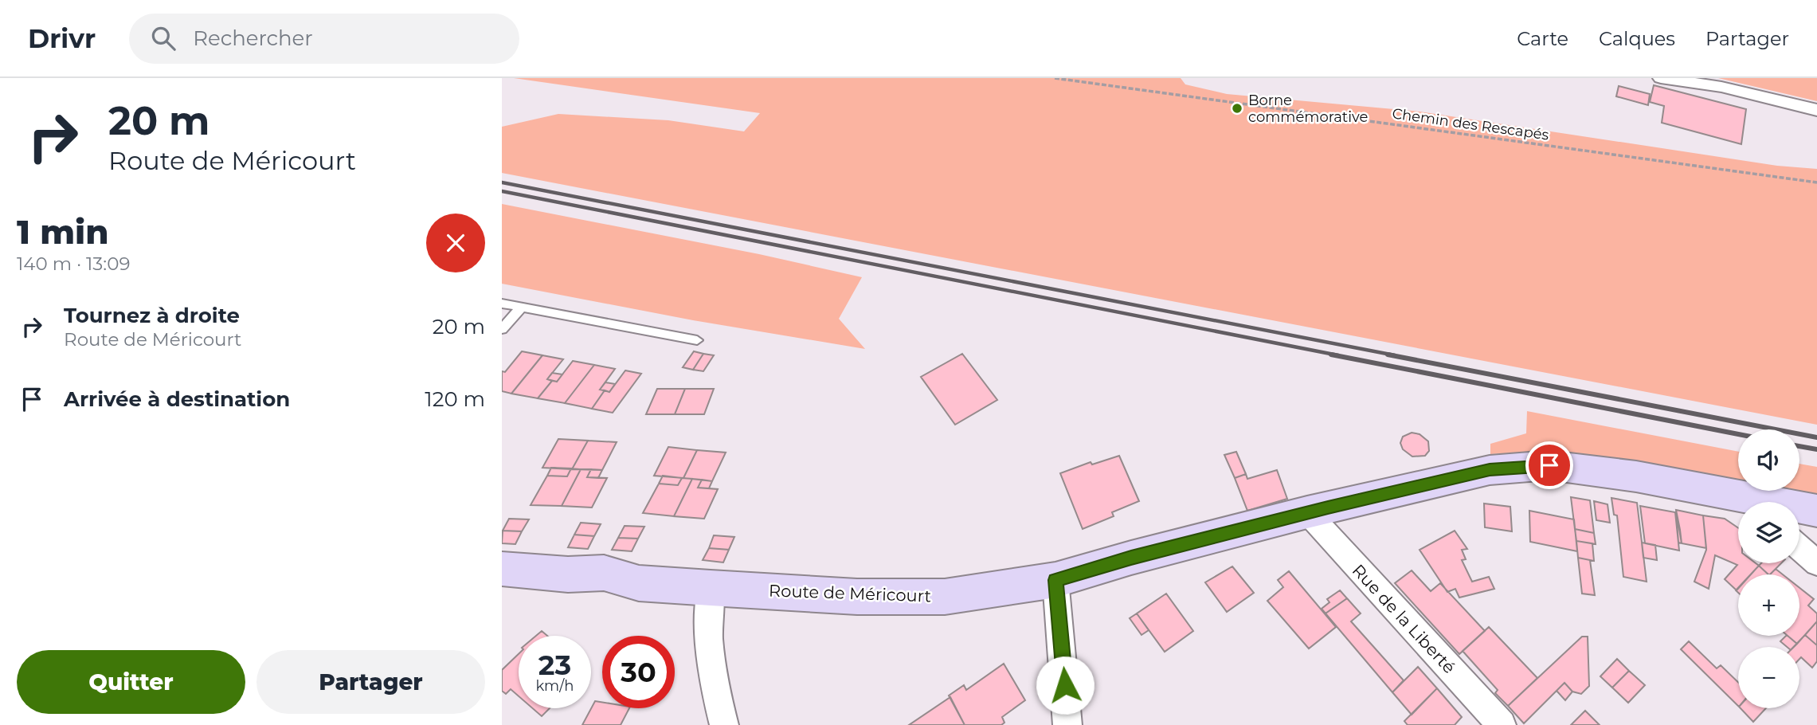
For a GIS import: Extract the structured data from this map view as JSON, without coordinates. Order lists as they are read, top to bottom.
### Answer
{
  "streets": {
    "street": ["Route de Méricourt", "Rue de la Liberté"],
    "path": ["Chemin des Rescapés"]
  },
  "crossings": [
    ["Route de Méricourt", "Rue de la Liberté"]
  ],
  "places": ["Borne commémorative"],
  "page": {
    "header": "Drivr",
    "search": "Rechercher",
    "nav": ["Carte", "Calques", "Partager"],
    "turn": ["20 m", "Route de Méricourt"],
    "heading": ["1 min", "140 m · 13:09"],
    "list": [
      {
        "name": "Tournez à droite",
        "note": "Route de Méricourt",
        "value": "20 m"
      },
      {
        "name": "Arrivée à destination",
        "value": "120 m"
      }
    ],
    "map_buttons": ["+", "−"],
    "speed": "23 km/h",
    "limit": "30",
    "buttons": ["Quitter", "Partager"]
  }
}
